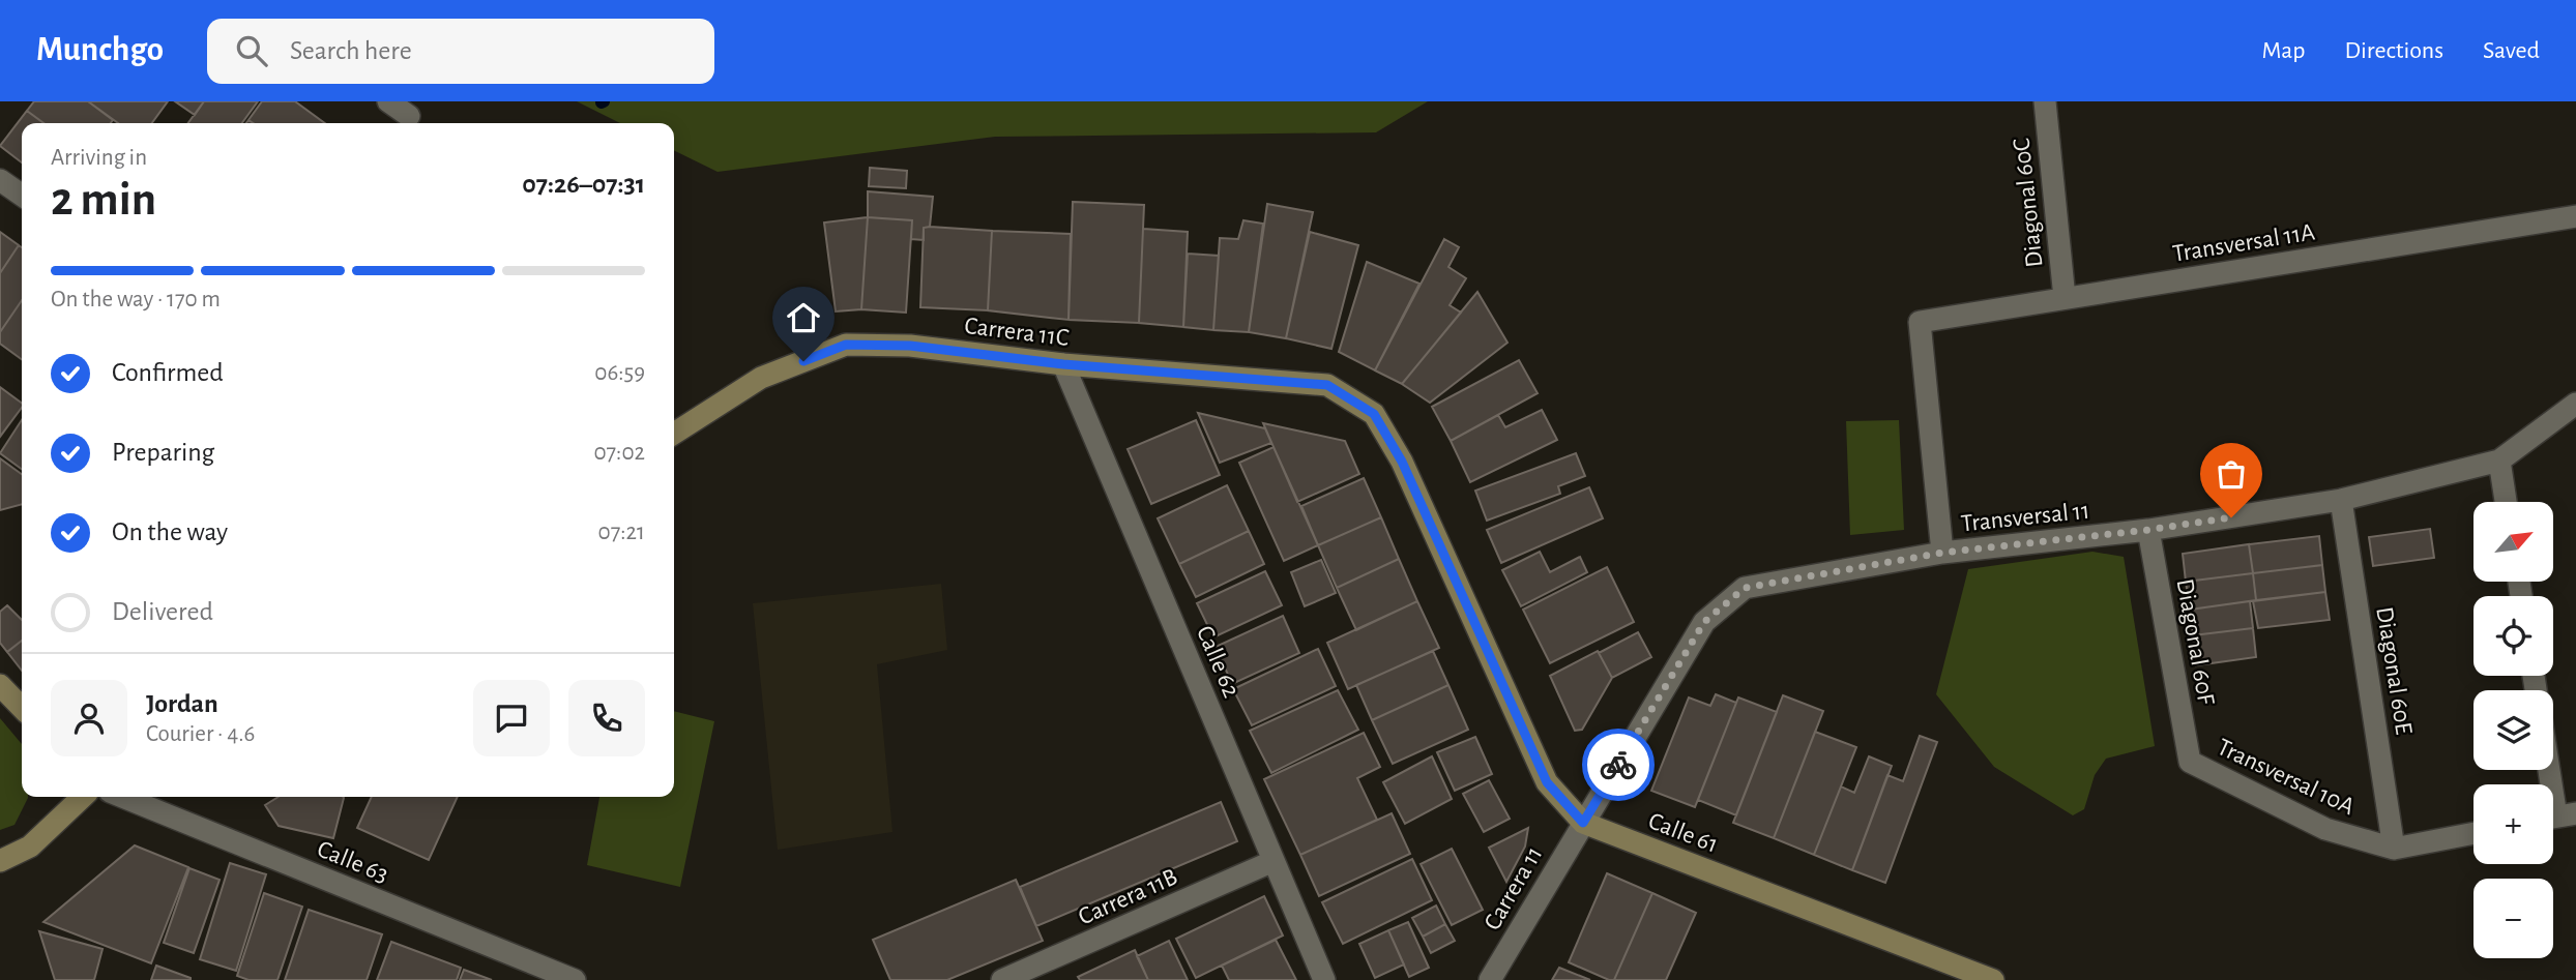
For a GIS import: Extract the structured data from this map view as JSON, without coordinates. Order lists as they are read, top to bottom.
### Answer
{
  "streets": {
    "street": [
      "Diagonal 60C",
      "Transversal 11A",
      "Carrera 11C",
      "Transversal 11",
      "Diagonal 60F",
      "Calle 62",
      "Diagonal 60E",
      "Transversal 10A",
      "Calle 61",
      "Calle 63",
      "Carrera 11",
      "Carrera 11B"
    ]
  },
  "crossings": [
    ["Diagonal 60C", "Transversal 11A"],
    ["Transversal 11A", "Transversal 11"],
    ["Carrera 11C", "Calle 62"],
    ["Carrera 11C", "Calle 61"],
    ["Transversal 11", "Diagonal 60F"],
    ["Transversal 11", "Diagonal 60E"],
    ["Transversal 11", "Calle 61"],
    ["Transversal 11", "Carrera 11"],
    ["Diagonal 60F", "Transversal 10A"],
    ["Calle 62", "Carrera 11B"],
    ["Diagonal 60E", "Transversal 10A"],
    ["Calle 61", "Carrera 11"]
  ],
  "north": "top right",
  "page": {
    "header": "Munchgo",
    "search": "Search here",
    "nav": ["Map", "Directions", "Saved"],
    "heading": ["2 min", "Arriving in", "07:26–07:31"],
    "panel": ["Jordan", "Courier · 4.6"],
    "bar": "On the way · 170 m",
    "list": [
      ["Confirmed", "06:59"],
      ["Preparing", "07:02"],
      ["On the way", "07:21"],
      "Delivered"
    ],
    "map_buttons": ["+", "−"]
  }
}
